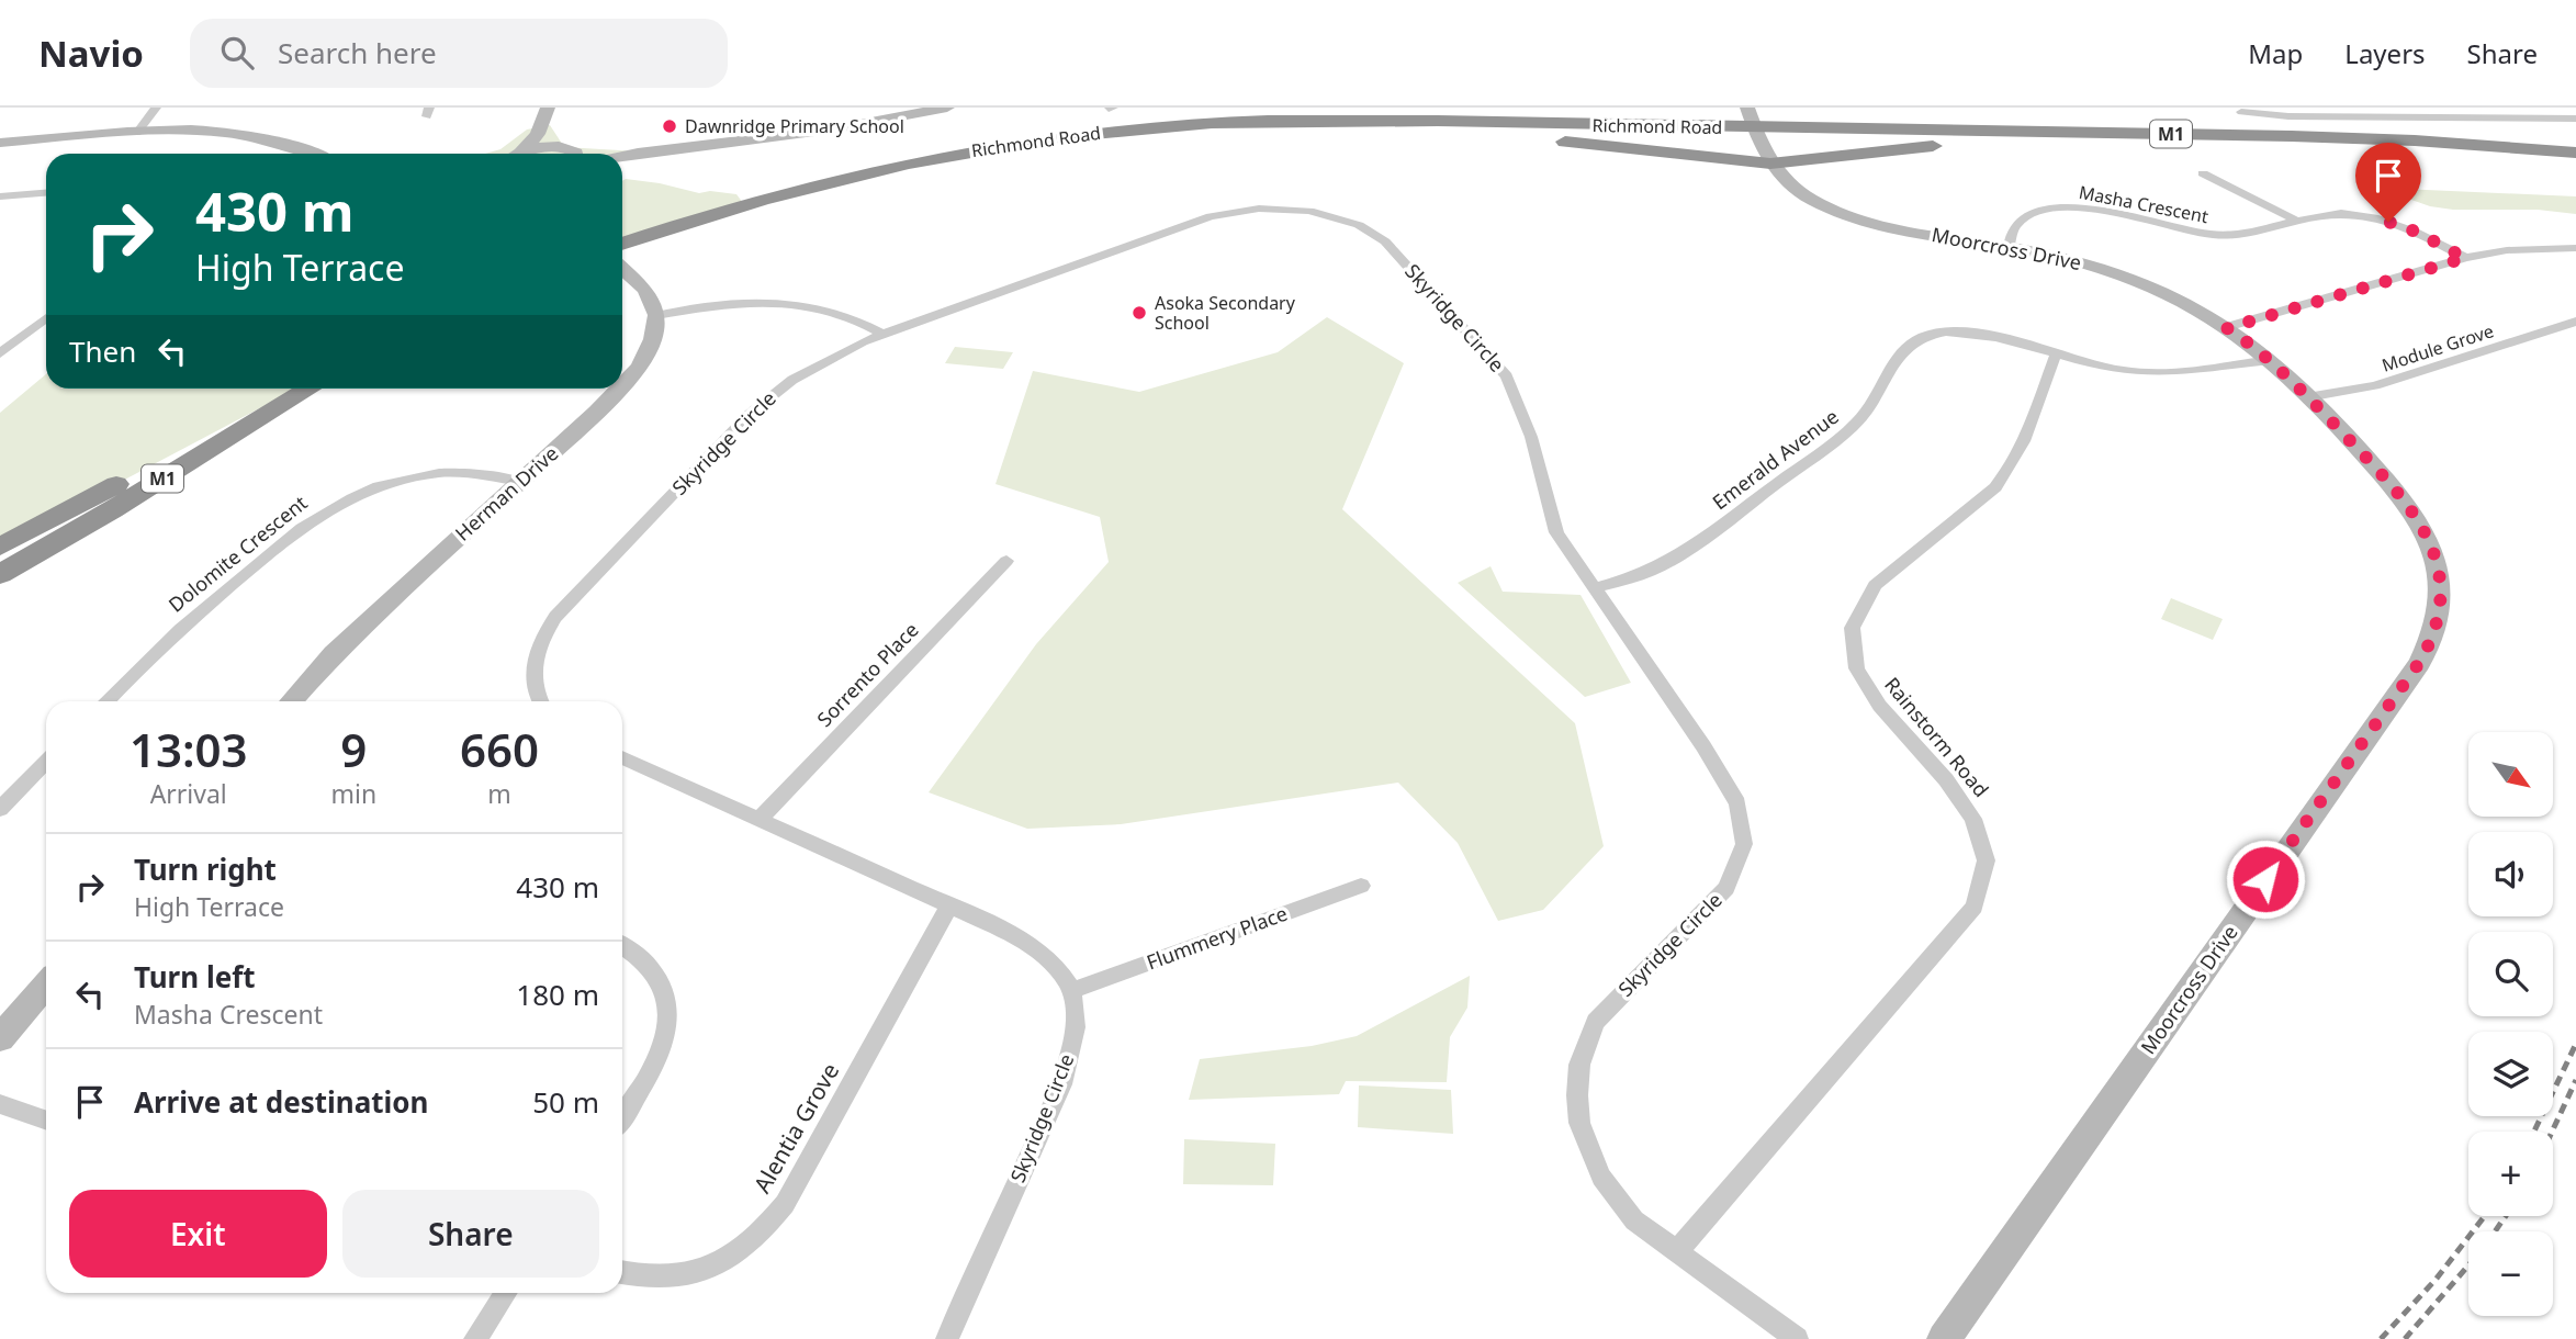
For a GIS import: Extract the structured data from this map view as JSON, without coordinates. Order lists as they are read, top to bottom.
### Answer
{
  "streets": {
    "highway": ["Richmond Road", "M1"],
    "street": [
      "Masha Crescent",
      "Moorcross Drive",
      "Skyridge Circle",
      "Module Grove",
      "Emerald Avenue",
      "Herman Drive",
      "Dolomite Crescent",
      "Sorrento Place",
      "Rainstorm Road",
      "Flummery Place",
      "Alentia Grove"
    ]
  },
  "crossings": [
    ["Richmond Road", "Moorcross Drive"],
    ["Masha Crescent", "Moorcross Drive"],
    ["Moorcross Drive", "Module Grove"],
    ["Moorcross Drive", "Emerald Avenue"],
    ["Skyridge Circle", "Emerald Avenue"],
    ["Skyridge Circle", "Rainstorm Road"],
    ["Skyridge Circle", "Flummery Place"],
    ["Emerald Avenue", "Rainstorm Road"],
    ["Herman Drive", "Dolomite Crescent"]
  ],
  "places": ["Dawnridge Primary School", "Asoka Secondary School"],
  "north": "bottom right",
  "page": {
    "header": "Navio",
    "search": "Search here",
    "nav": ["Map", "Layers", "Share"],
    "turn": ["430 m", "High Terrace"],
    "then": "Then",
    "eta": [
      "13:03",
      "Arrival",
      "9",
      "min",
      "660",
      "m"
    ],
    "map_buttons": ["+", "−"],
    "list": [
      {
        "name": "Turn right",
        "note": "High Terrace",
        "value": "430 m"
      },
      {
        "name": "Turn left",
        "note": "Masha Crescent",
        "value": "180 m"
      },
      {
        "name": "Arrive at destination",
        "value": "50 m"
      }
    ],
    "buttons": ["Exit", "Share"]
  }
}
